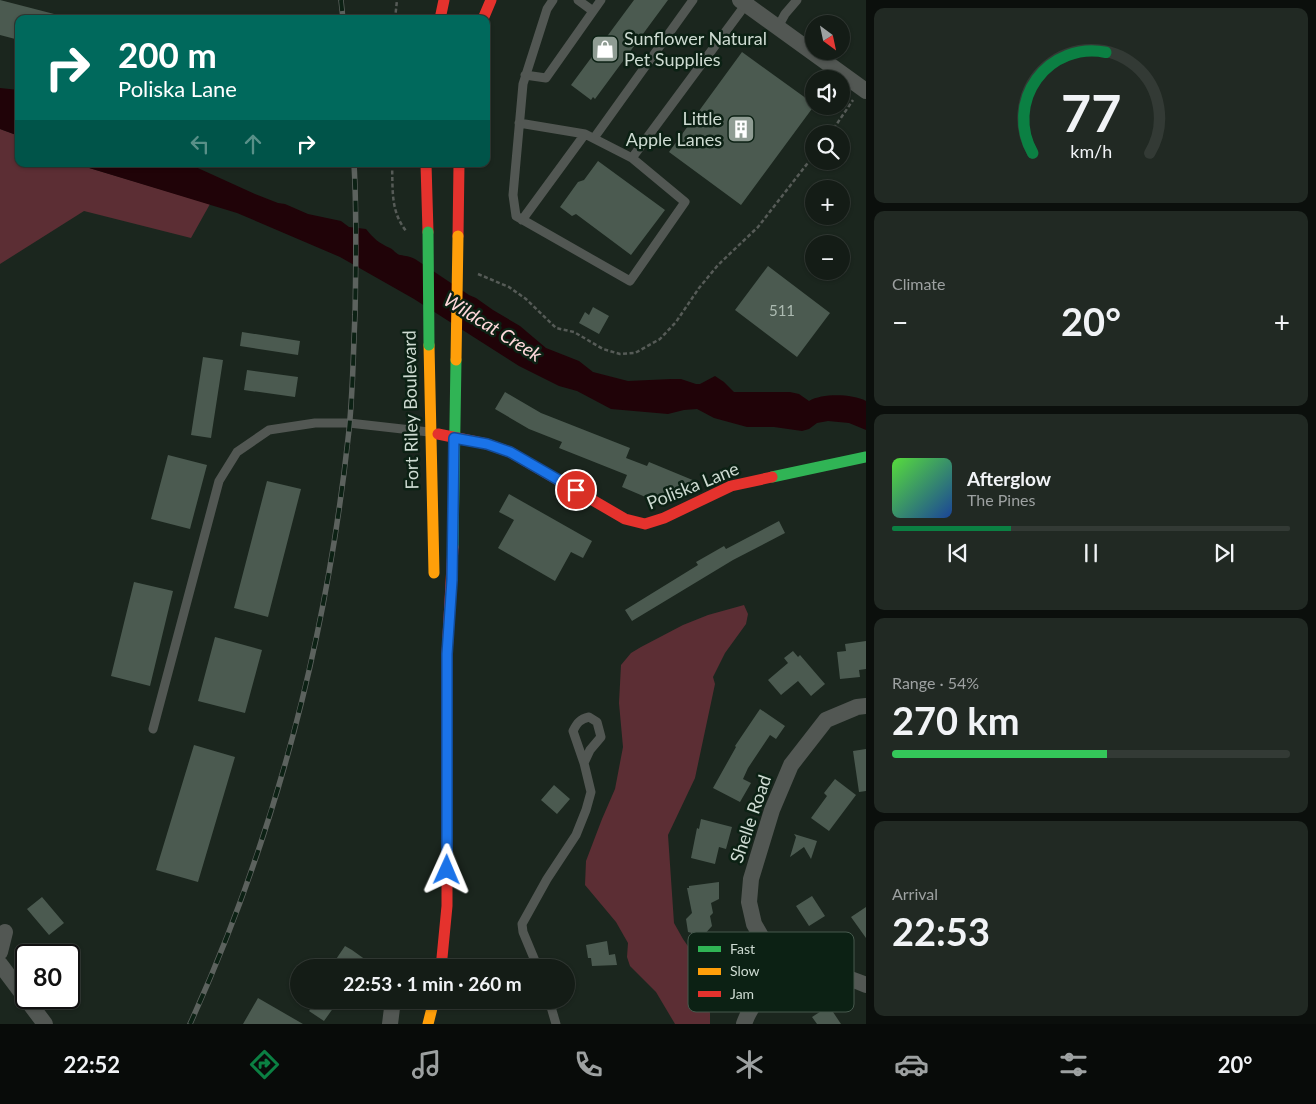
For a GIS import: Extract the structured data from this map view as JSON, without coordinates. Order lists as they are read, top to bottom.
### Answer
{
  "streets": {
    "main road": ["Fort Riley Boulevard", "Poliska Lane"],
    "street": ["Shelle Road"]
  },
  "crossings": [
    ["Fort Riley Boulevard", "Poliska Lane"]
  ],
  "water": ["Wildcat Creek"],
  "places": {
    "shop": ["Sunflower Natural Pet Supplies"],
    "building": ["Little Apple Lanes"]
  },
  "house_numbers": ["511"],
  "legend": ["Fast", "Slow", "Jam"],
  "north": "bottom right",
  "page": {
    "map_buttons": ["+", "−"],
    "turn": ["200 m", "Poliska Lane"],
    "tile": [
      "Climate",
      ["Range · 54%", "270 km"],
      ["Arrival", "22:53"]
    ],
    "heat": ["−", "20°", "+"],
    "song": ["Afterglow", "The Pines"],
    "limit": "80",
    "trip": "22:53 · 1 min · 260 m",
    "tabs": ["22:52", "20°"],
    "gauge": ["77", "km/h"]
  }
}
